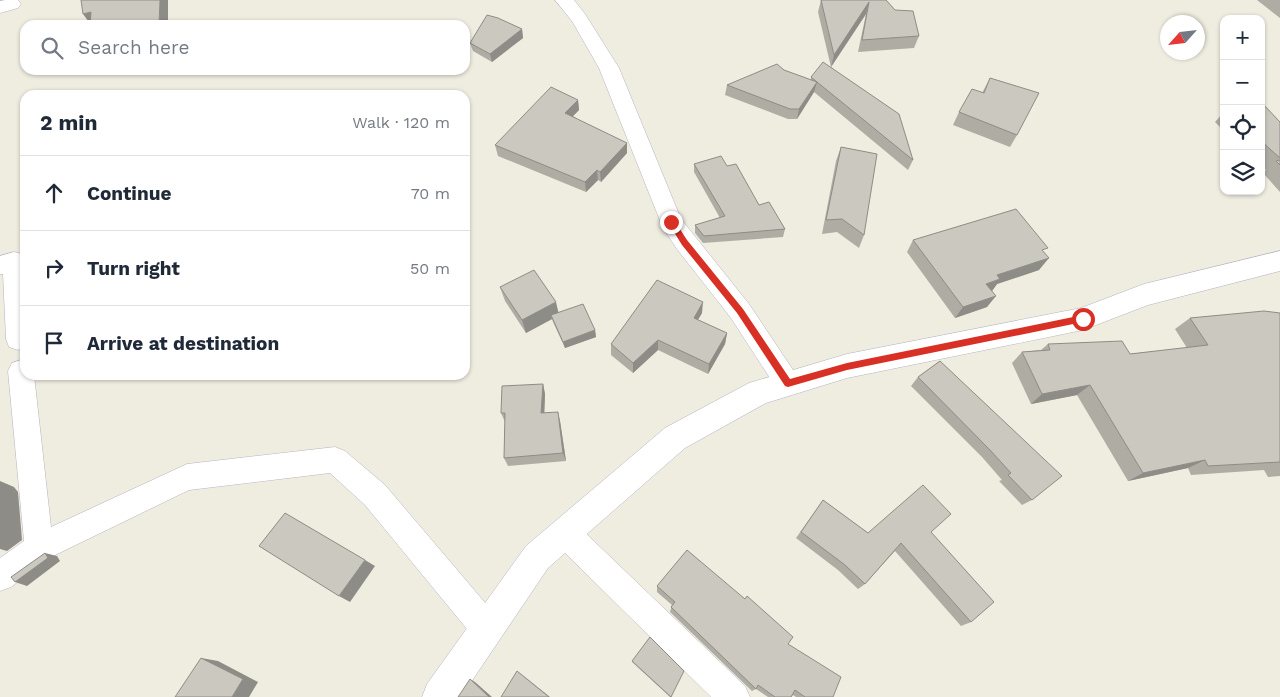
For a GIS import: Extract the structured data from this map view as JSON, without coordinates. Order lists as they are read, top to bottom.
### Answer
{
  "north": "bottom left",
  "page": {
    "map_buttons": ["+", "−"],
    "search": "Search here",
    "heading": ["2 min", "Walk · 120 m"],
    "list": [
      ["Continue", "70 m"],
      ["Turn right", "50 m"],
      "Arrive at destination"
    ]
  }
}
